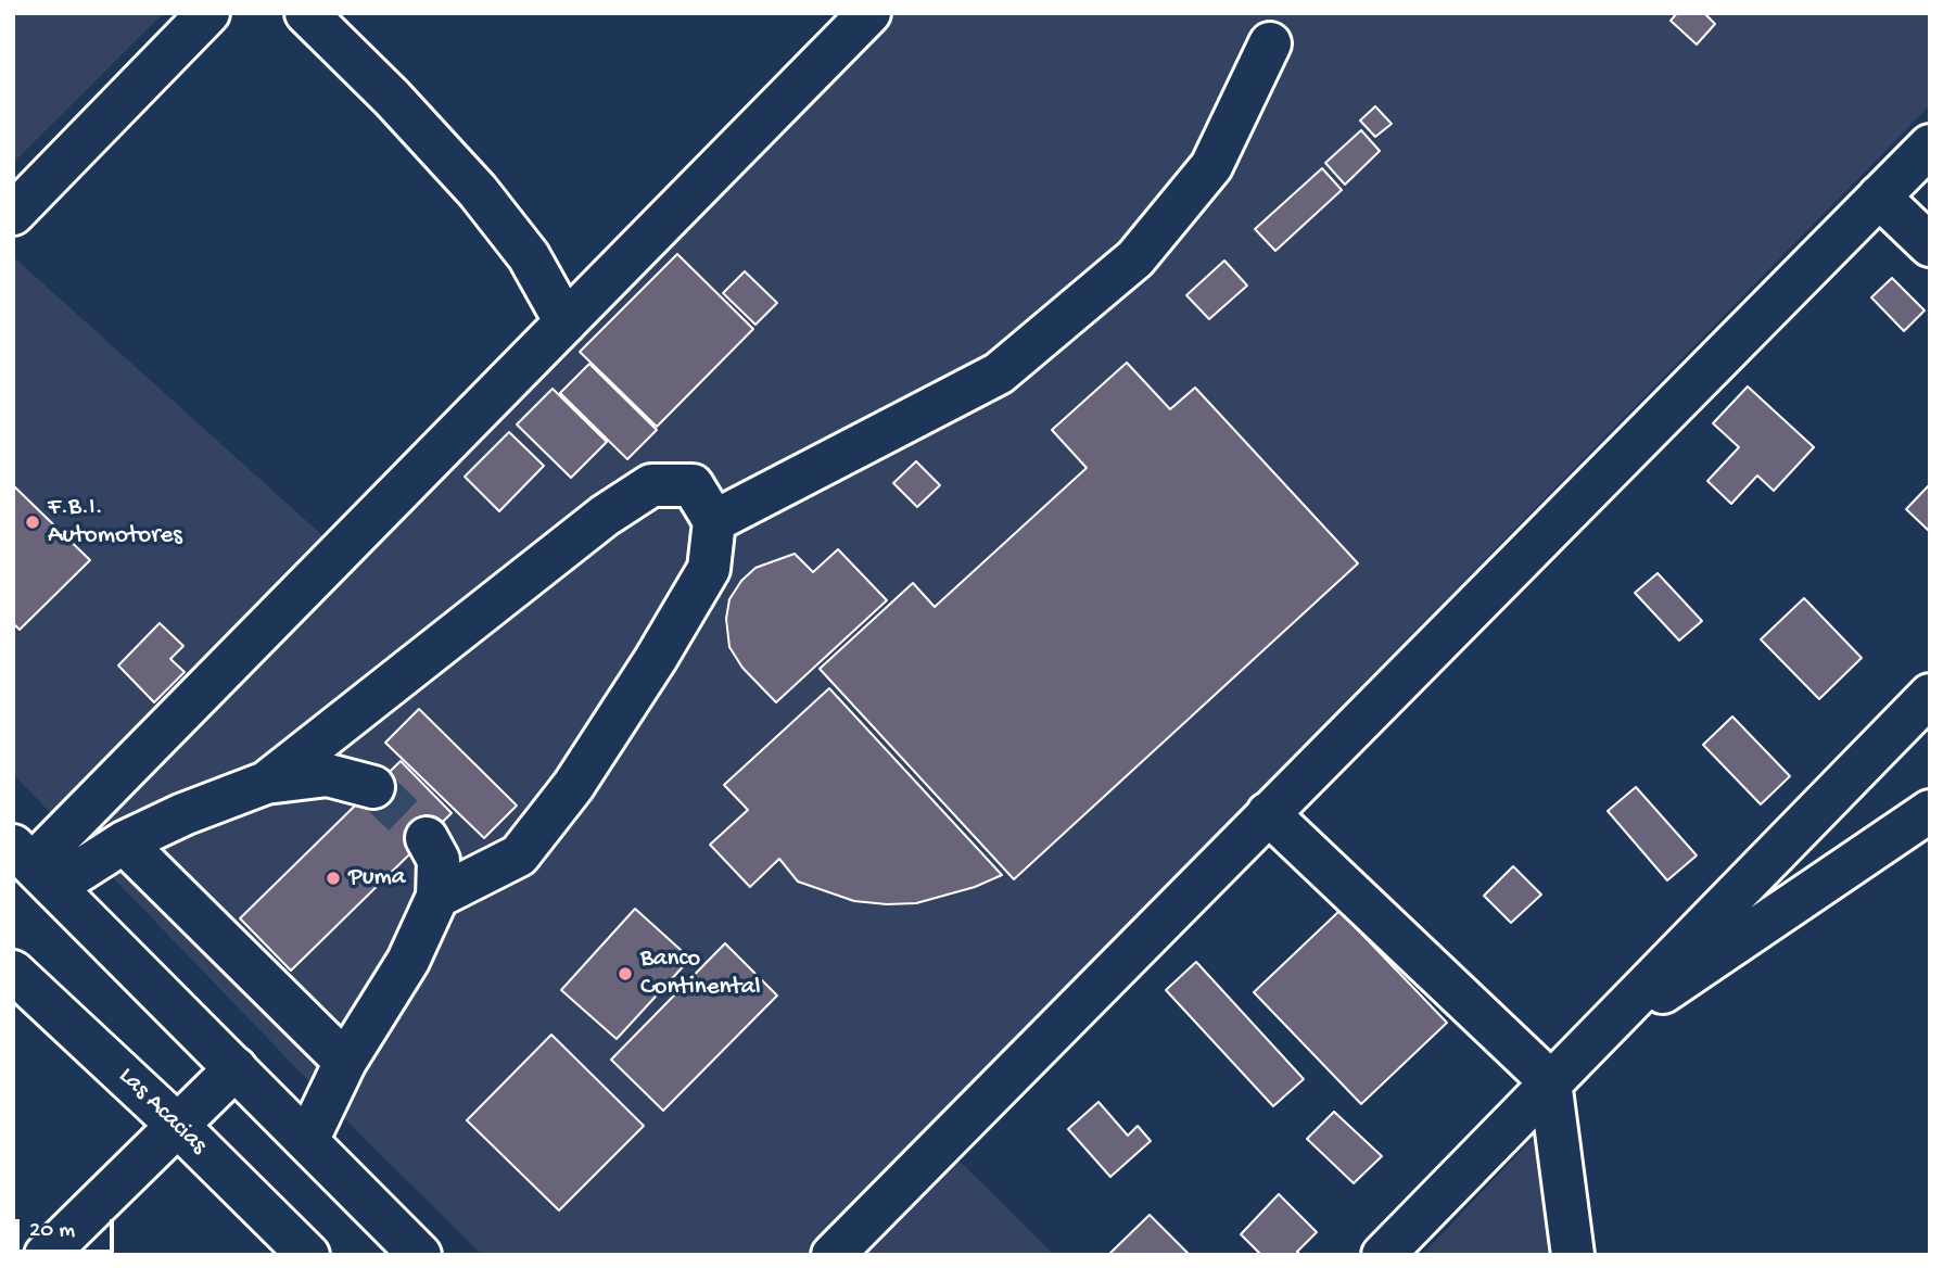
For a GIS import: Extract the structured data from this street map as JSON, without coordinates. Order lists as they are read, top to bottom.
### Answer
{
  "streets": {
    "main road": ["Las Acacias"]
  },
  "places": ["F.B.I. Automotores", "Puma", "Banco Continental"],
  "scale_bar": "20 m"
}
